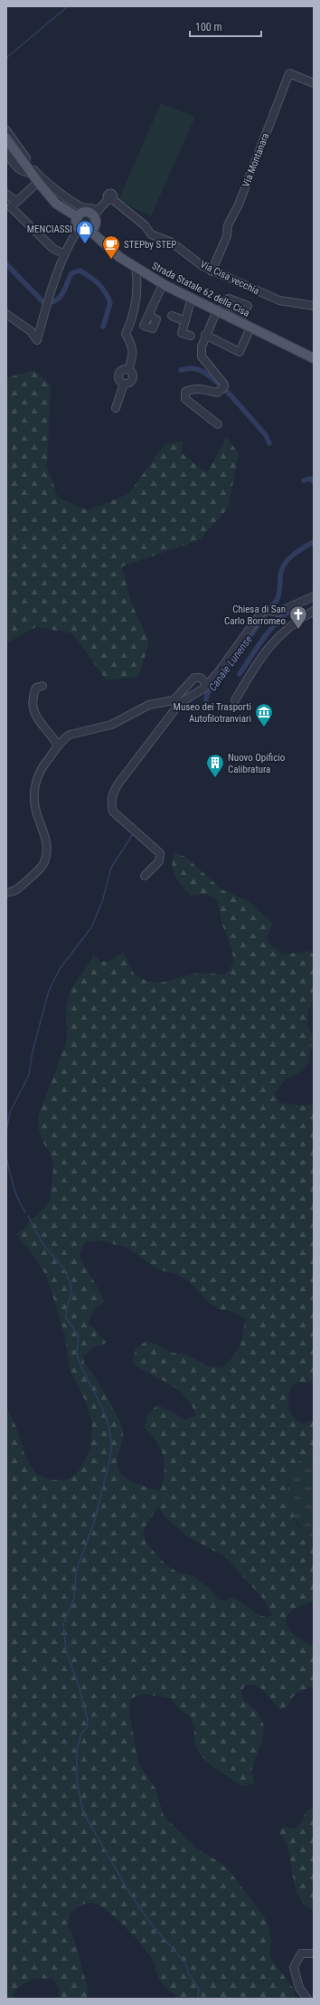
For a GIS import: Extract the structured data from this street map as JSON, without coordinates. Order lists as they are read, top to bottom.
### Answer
{
  "streets": {
    "main road": ["Strada Statale 62 della Cisa"],
    "street": ["Via Montanara", "Via Cisa vecchia"]
  },
  "crossings": [
    ["Via Montanara", "Via Cisa vecchia"],
    ["Via Cisa vecchia", "Strada Statale 62 della Cisa"]
  ],
  "water": ["Canale Lunense"],
  "places": {
    "shop": ["MENCIASSI"],
    "cafe": ["STEPby STEP"],
    "church": ["Chiesa di San Carlo Borromeo"],
    "museum": ["Museo dei Trasporti Autofilotranviari"],
    "building": ["Nuovo Opificio Calibratura"]
  },
  "scale_bar": "100 m"
}
